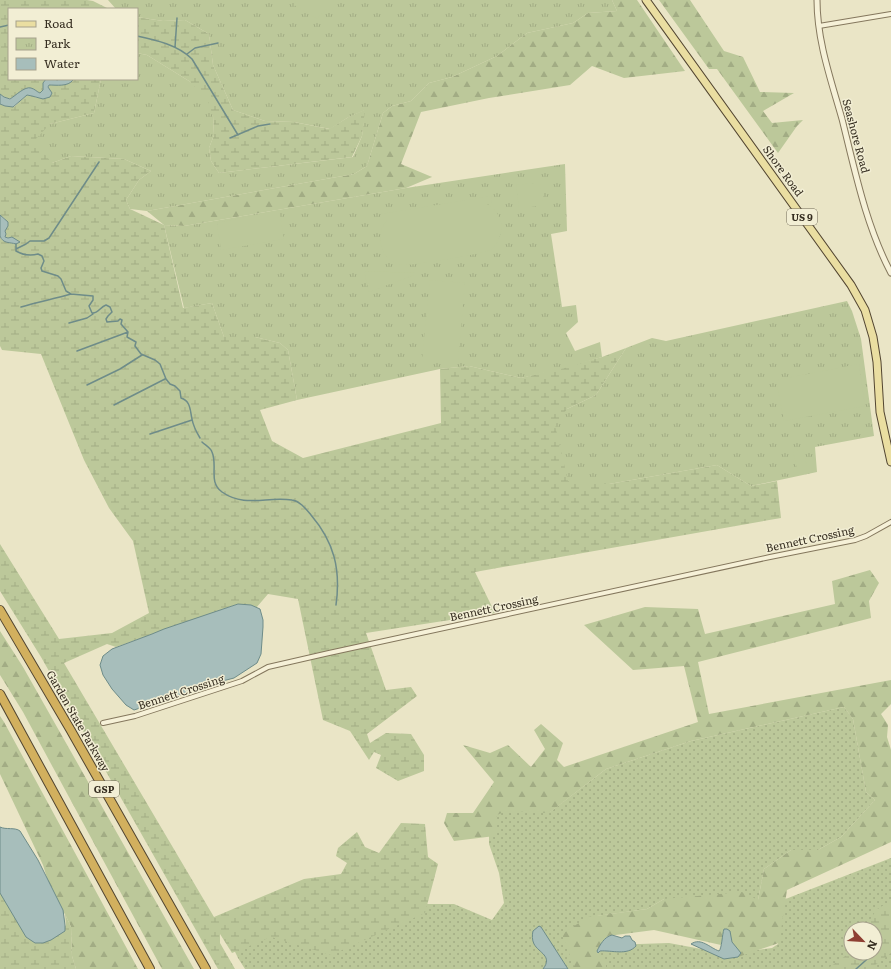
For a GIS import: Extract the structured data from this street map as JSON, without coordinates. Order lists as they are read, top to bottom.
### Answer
{
  "streets": {
    "highway": ["Garden State Parkway", "GSP"],
    "main road": ["Shore Road", "US 9"],
    "street": ["Seashore Road", "Bennett Crossing"]
  },
  "legend": ["Road", "Park", "Water"],
  "north": "bottom right"
}
